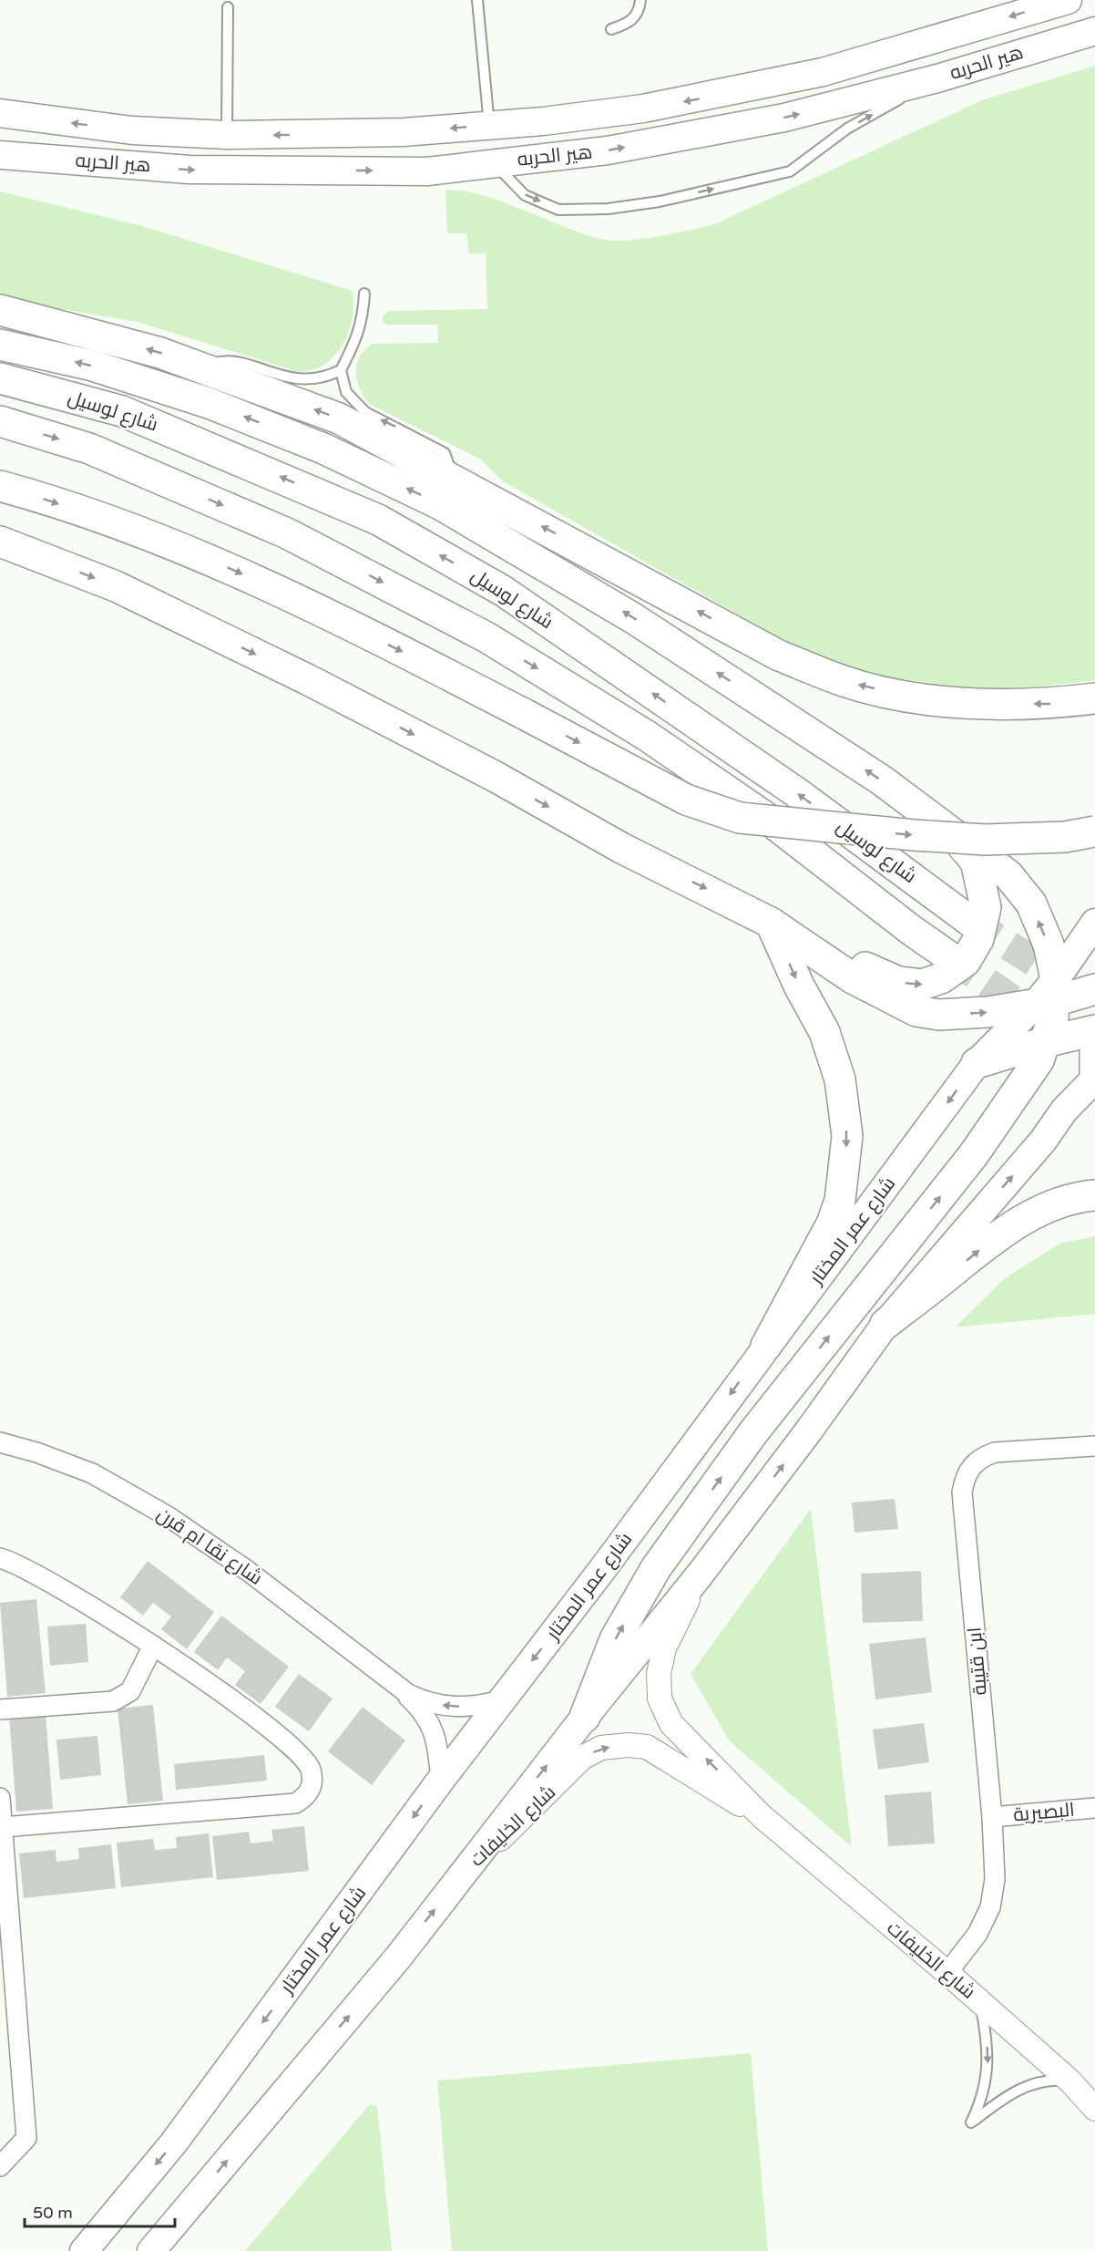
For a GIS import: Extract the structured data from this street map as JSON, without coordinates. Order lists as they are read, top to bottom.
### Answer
{
  "streets": {
    "highway": ["شارع لوسيل"],
    "main road": ["هير الحربه", "شارع عمر المختار"],
    "street": [
      "شارع نقا ام قرن",
      "ابن قتيبة",
      "البصيرية",
      "شارع الخليفات"
    ]
  },
  "crossings": [
    ["شارع عمر المختار", "شارع نقا ام قرن"],
    ["ابن قتيبة", "البصيرية"],
    ["ابن قتيبة", "شارع الخليفات"]
  ],
  "scale_bar": "50 m"
}
